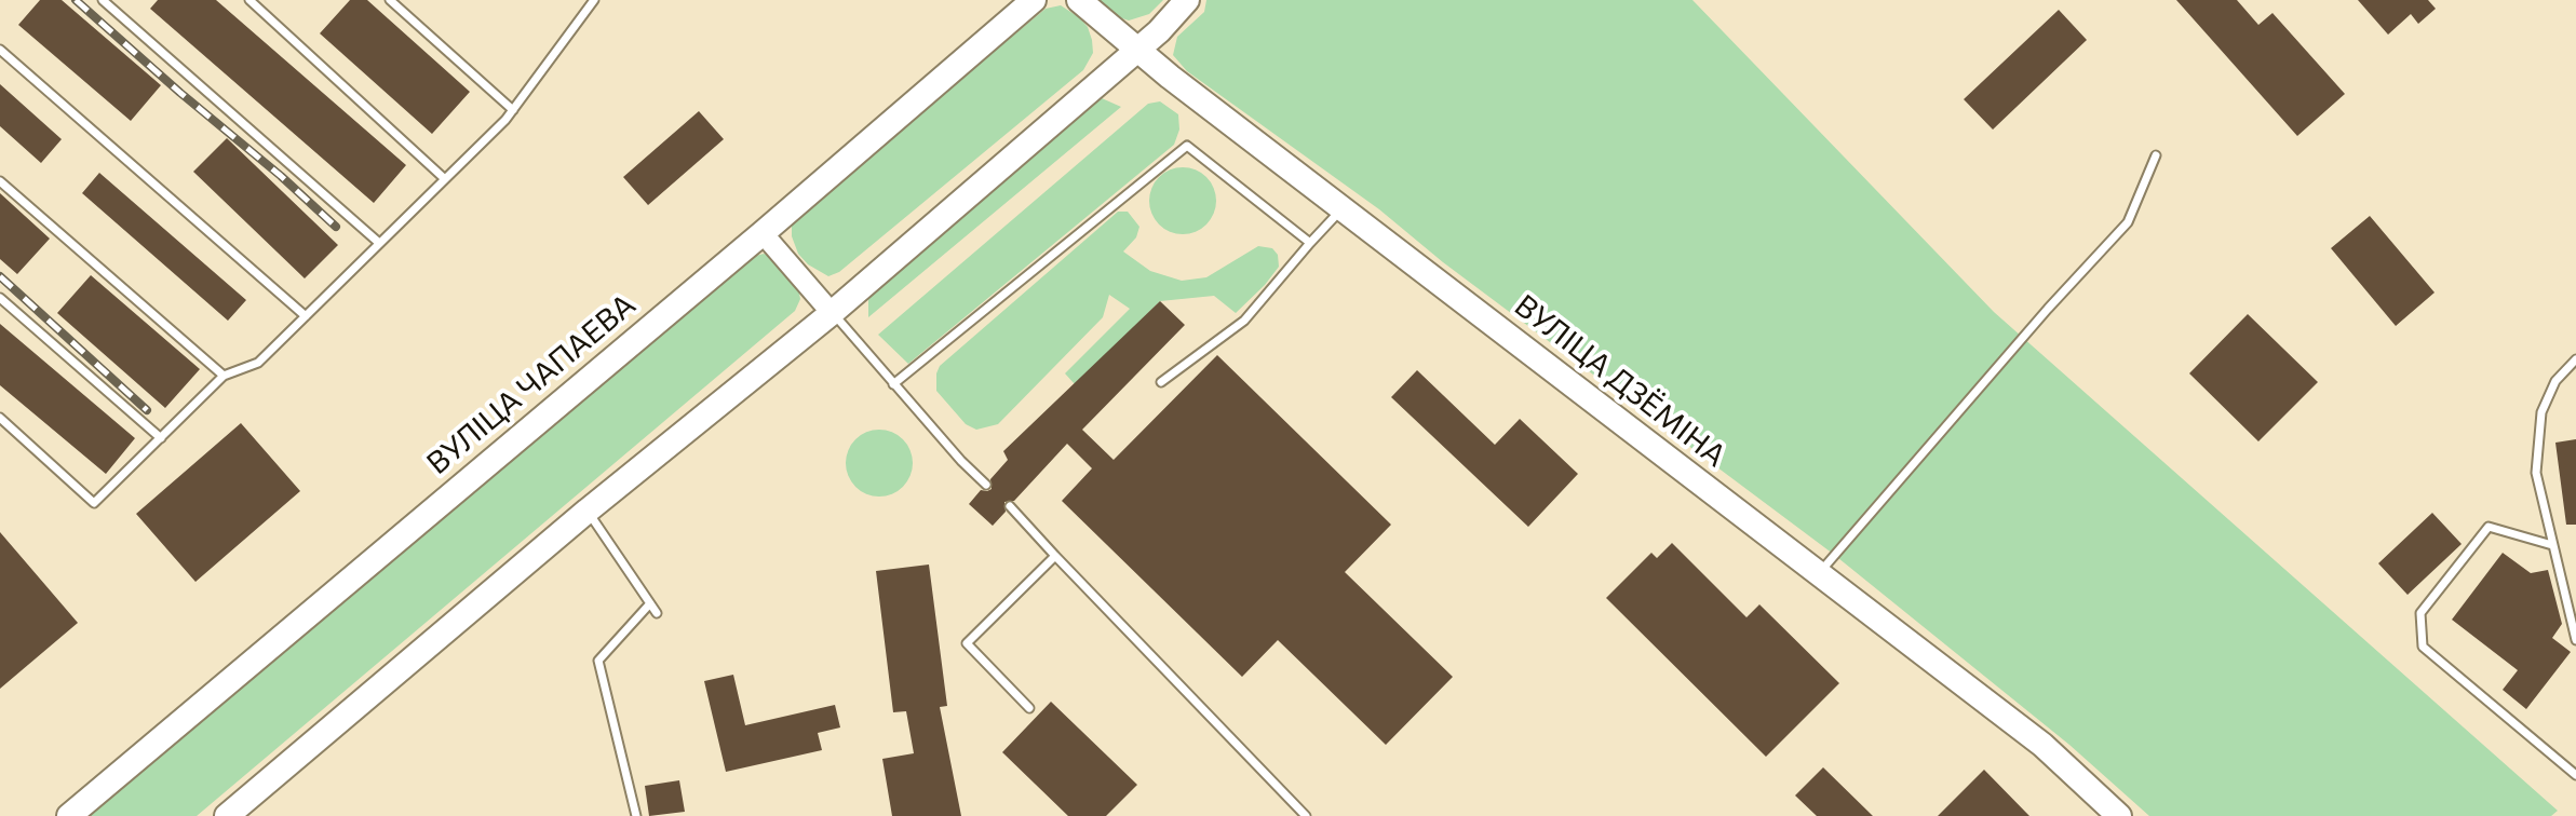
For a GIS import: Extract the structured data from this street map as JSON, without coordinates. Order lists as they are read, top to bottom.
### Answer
{
  "streets": {
    "main road": ["ВУЛІЦА ДЗЁМІНА", "ВУЛІЦА ЧАПАЕВА"]
  }
}
